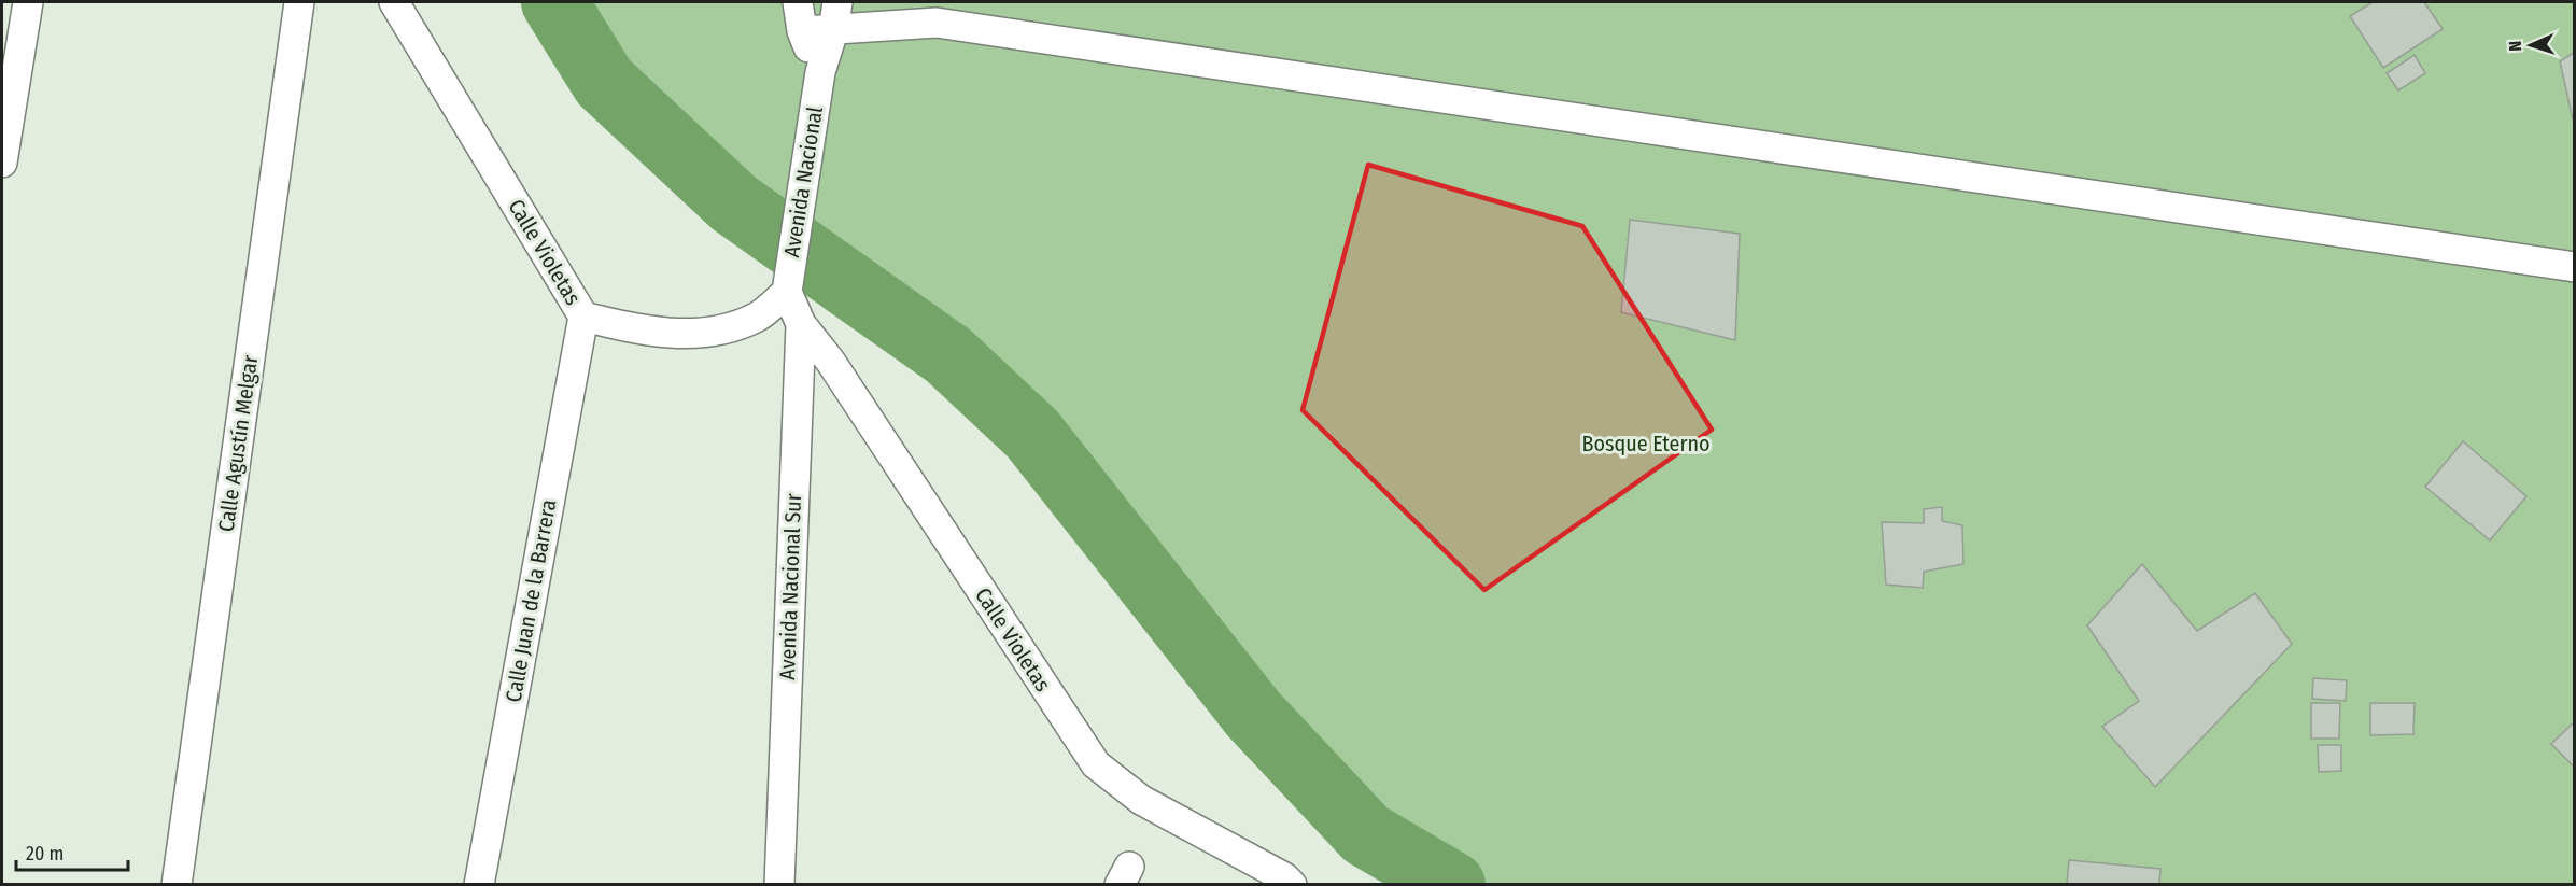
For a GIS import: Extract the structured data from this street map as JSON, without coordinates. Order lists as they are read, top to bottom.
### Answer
{
  "streets": {
    "street": [
      "Avenida Nacional",
      "Calle Violetas",
      "Calle Agustín Melgar",
      "Avenida Nacional Sur",
      "Calle Juan de la Barrera"
    ]
  },
  "crossings": [
    ["Avenida Nacional", "Calle Violetas"],
    ["Avenida Nacional", "Avenida Nacional Sur"],
    ["Calle Violetas", "Avenida Nacional Sur"],
    ["Calle Violetas", "Calle Juan de la Barrera"]
  ],
  "parks": ["Bosque Eterno"],
  "scale_bar": "20 m",
  "north": "left"
}
